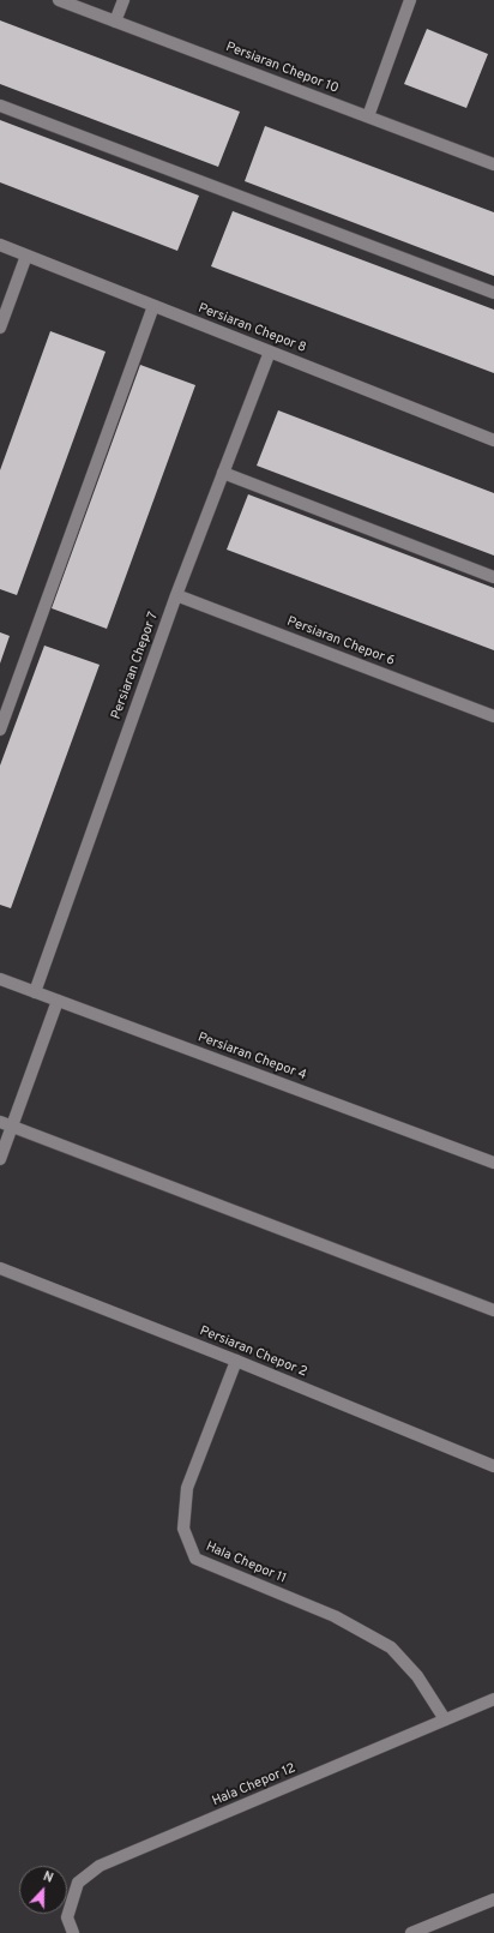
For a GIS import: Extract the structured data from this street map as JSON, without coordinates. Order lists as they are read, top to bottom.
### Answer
{
  "streets": {
    "street": [
      "Persiaran Chepor 10",
      "Persiaran Chepor 8",
      "Persiaran Chepor 6",
      "Persiaran Chepor 7",
      "Persiaran Chepor 4",
      "Persiaran Chepor 2",
      "Hala Chepor 11",
      "Hala Chepor 12"
    ]
  },
  "crossings": [
    ["Persiaran Chepor 8", "Persiaran Chepor 7"],
    ["Persiaran Chepor 6", "Persiaran Chepor 7"],
    ["Persiaran Chepor 7", "Persiaran Chepor 4"],
    ["Persiaran Chepor 2", "Hala Chepor 11"],
    ["Hala Chepor 11", "Hala Chepor 12"]
  ],
  "north": "top"
}
